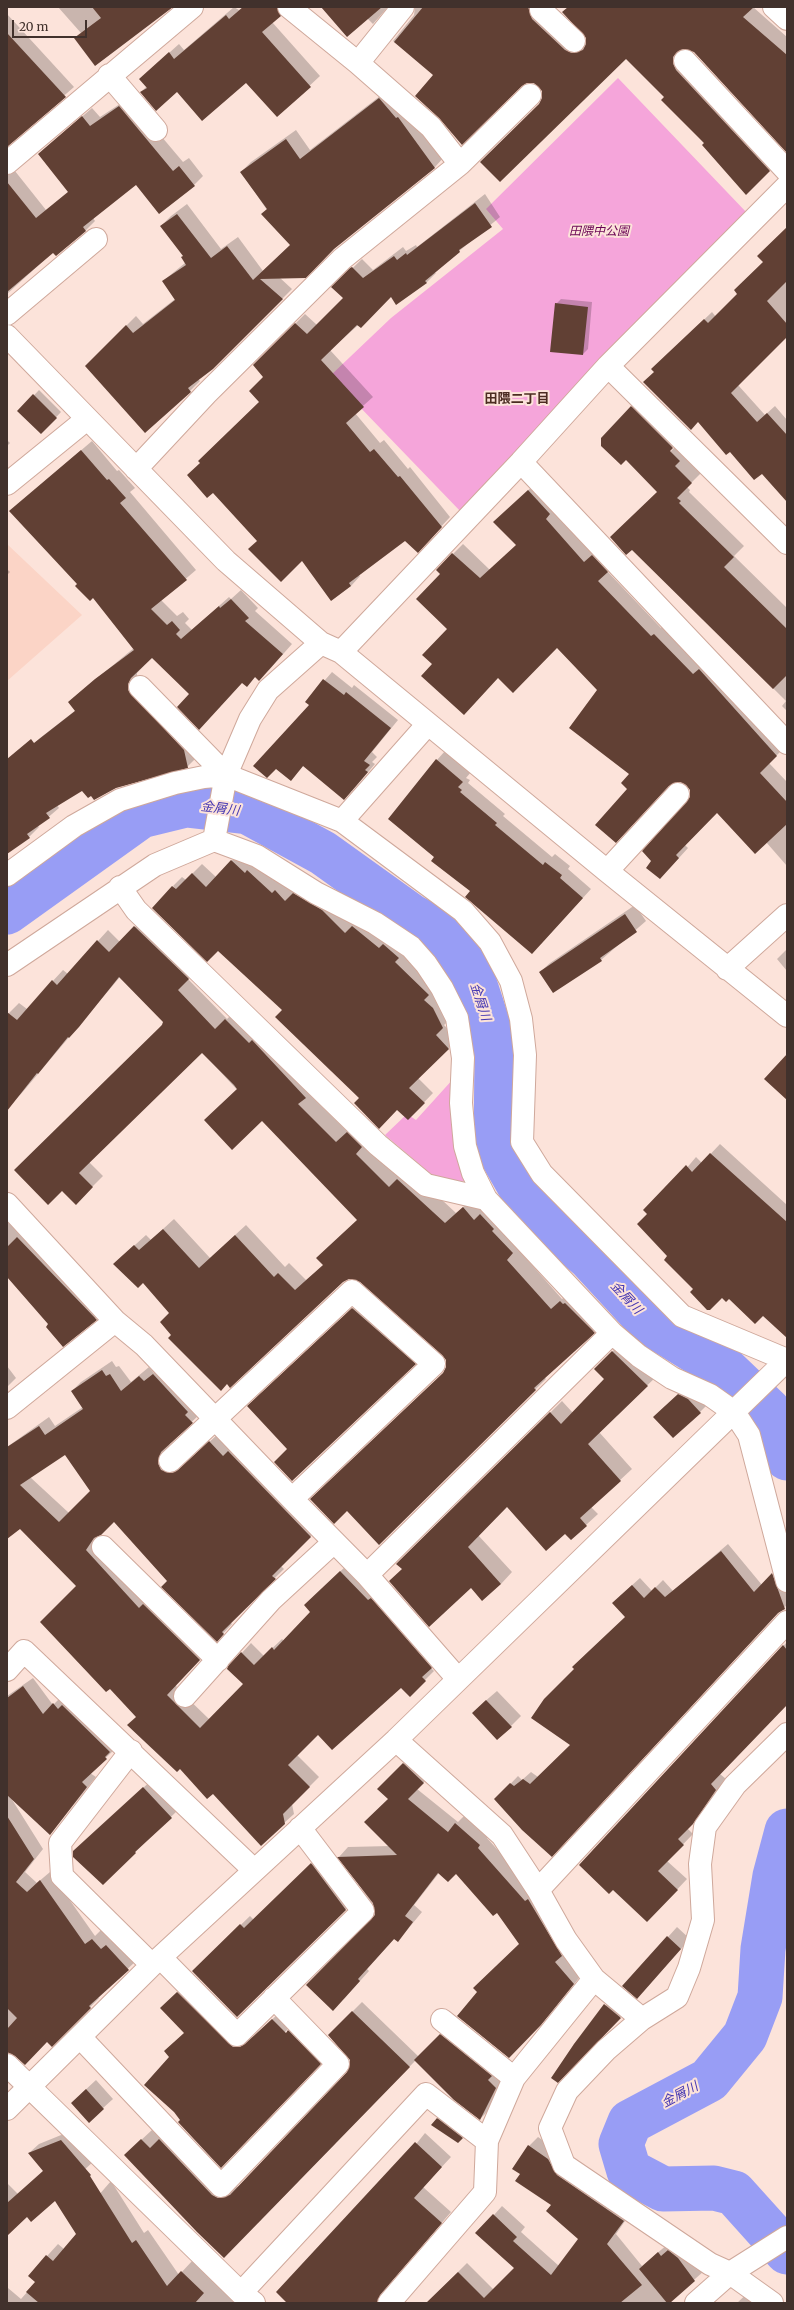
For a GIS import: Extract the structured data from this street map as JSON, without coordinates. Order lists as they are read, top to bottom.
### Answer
{
  "districts": ["田隈二丁目"],
  "water": ["金屑川"],
  "parks": ["田隈中公園"],
  "scale_bar": "20 m"
}
